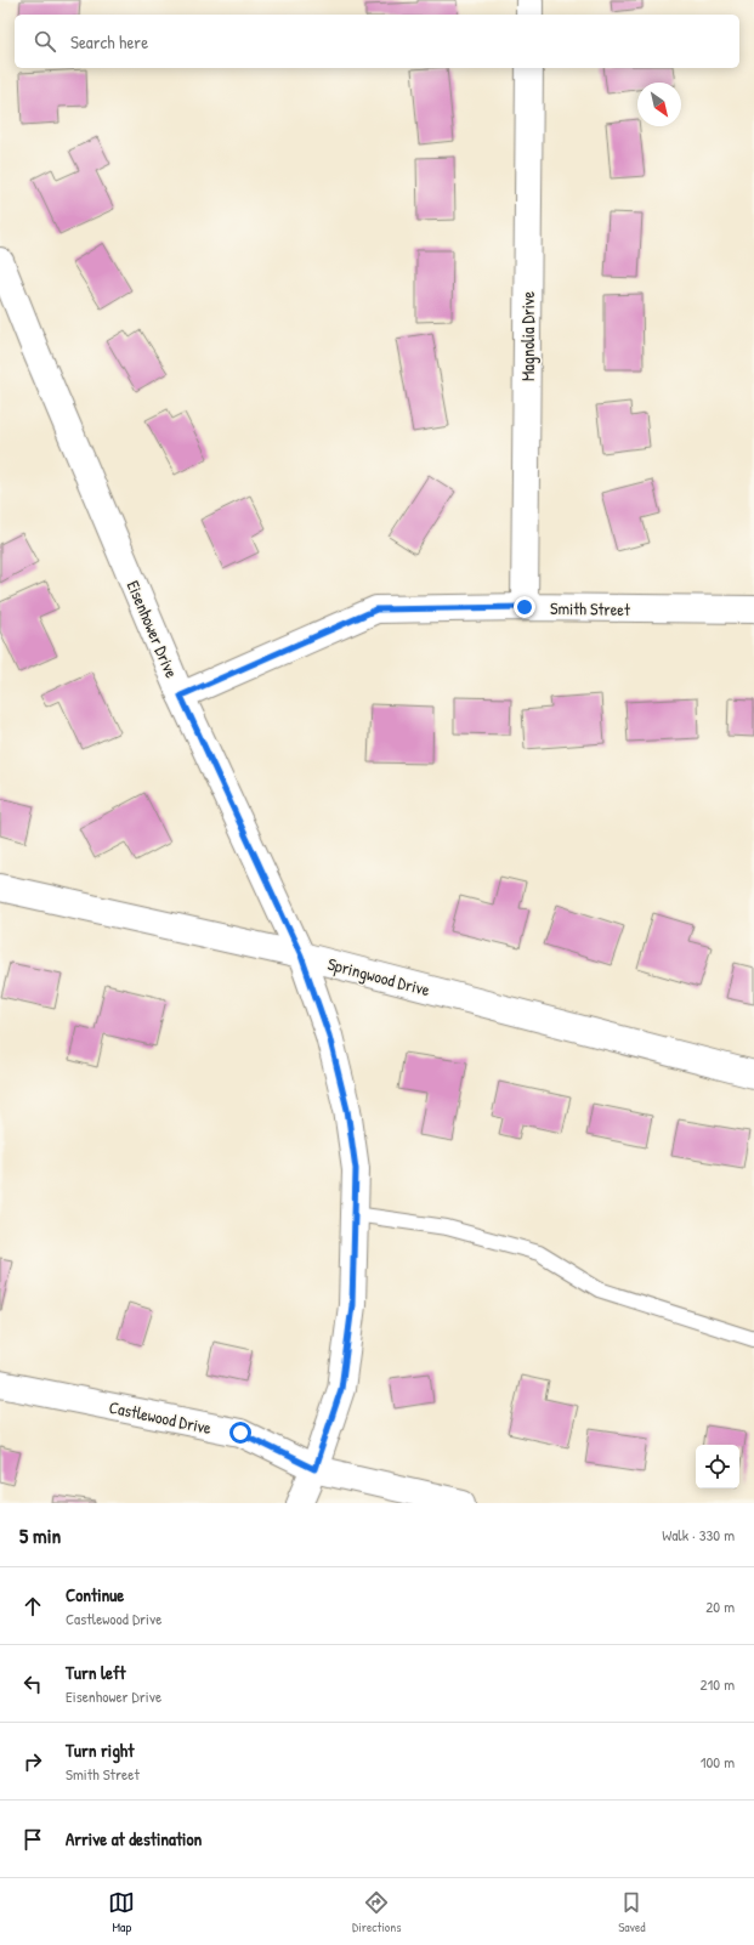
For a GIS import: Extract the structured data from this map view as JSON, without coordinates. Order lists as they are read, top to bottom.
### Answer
{
  "streets": {
    "street": [
      "Magnolia Drive",
      "Smith Street",
      "Eisenhower Drive",
      "Springwood Drive",
      "Castlewood Drive"
    ]
  },
  "crossings": [
    ["Magnolia Drive", "Smith Street"],
    ["Smith Street", "Eisenhower Drive"],
    ["Eisenhower Drive", "Springwood Drive"],
    ["Eisenhower Drive", "Castlewood Drive"]
  ],
  "north": "bottom right",
  "page": {
    "search": "Search here",
    "heading": ["5 min", "Walk · 330 m"],
    "list": [
      ["Continue", "Castlewood Drive", "20 m"],
      ["Turn left", "Eisenhower Drive", "210 m"],
      ["Turn right", "Smith Street", "100 m"],
      "Arrive at destination"
    ],
    "nav": ["Map", "Directions", "Saved"]
  }
}
